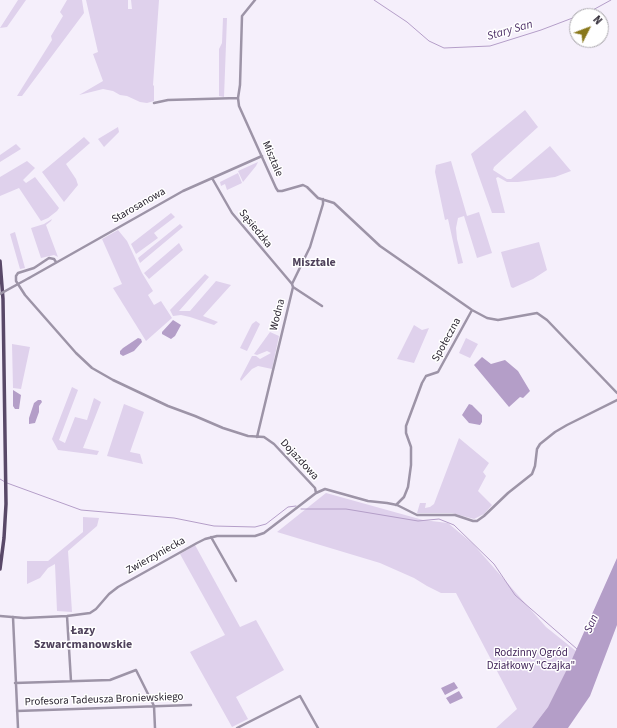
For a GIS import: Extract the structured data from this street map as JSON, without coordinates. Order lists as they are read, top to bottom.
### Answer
{
  "streets": {
    "street": [
      "Misztale",
      "Starosanowa",
      "Sąsiedzka",
      "Wodna",
      "Społeczna",
      "Dojazdowa",
      "Zwierzyniecka",
      "Profesora Tadeusza Broniewskiego"
    ]
  },
  "crossings": [
    ["Misztale", "Starosanowa"],
    ["Misztale", "Wodna"],
    ["Misztale", "Społeczna"],
    ["Starosanowa", "Sąsiedzka"],
    ["Starosanowa", "Dojazdowa"],
    ["Sąsiedzka", "Wodna"],
    ["Wodna", "Dojazdowa"],
    ["Społeczna", "Dojazdowa"],
    ["Dojazdowa", "Zwierzyniecka"]
  ],
  "districts": ["Misztale", "Łazy Szwarcmanowskie"],
  "water": ["Stary San", "San"],
  "parks": ["Rodzinny Ogród Działkowy \"Czajka\""],
  "north": "top right"
}
